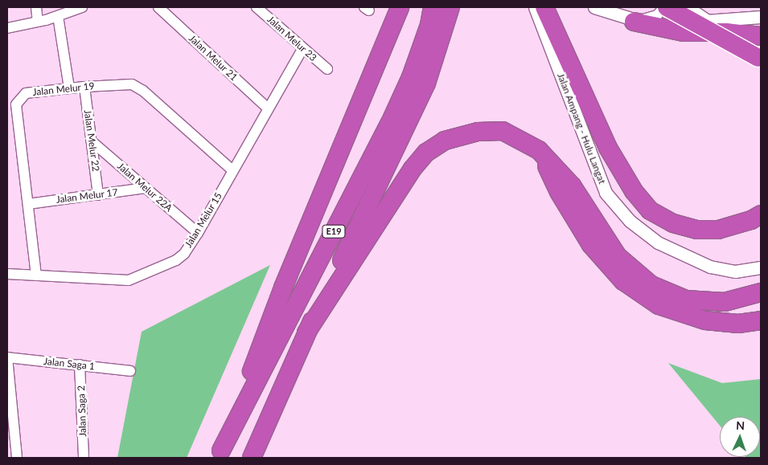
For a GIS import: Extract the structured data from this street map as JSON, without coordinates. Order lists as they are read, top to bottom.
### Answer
{
  "streets": {
    "highway": ["E19"],
    "street": [
      "Jalan Melur 23",
      "Jalan Melur 21",
      "Jalan Melur 19",
      "Jalan Ampang - Hulu Langat",
      "Jalan Melur 22",
      "Jalan Melur 22A",
      "Jalan Melur 17",
      "Jalan Melur 15",
      "Jalan Saga 1",
      "Jalan Saga 2"
    ]
  },
  "crossings": [
    ["Jalan Melur 23", "Jalan Melur 15"],
    ["Jalan Melur 21", "Jalan Melur 15"],
    ["Jalan Melur 19", "Jalan Melur 22"],
    ["Jalan Melur 19", "Jalan Melur 17"],
    ["Jalan Melur 19", "Jalan Melur 15"],
    ["Jalan Melur 22", "Jalan Melur 22A"],
    ["Jalan Melur 22", "Jalan Melur 17"],
    ["Jalan Melur 22A", "Jalan Melur 17"],
    ["Jalan Melur 22A", "Jalan Melur 15"],
    ["Jalan Saga 1", "Jalan Saga 2"]
  ],
  "north": "top"
}
